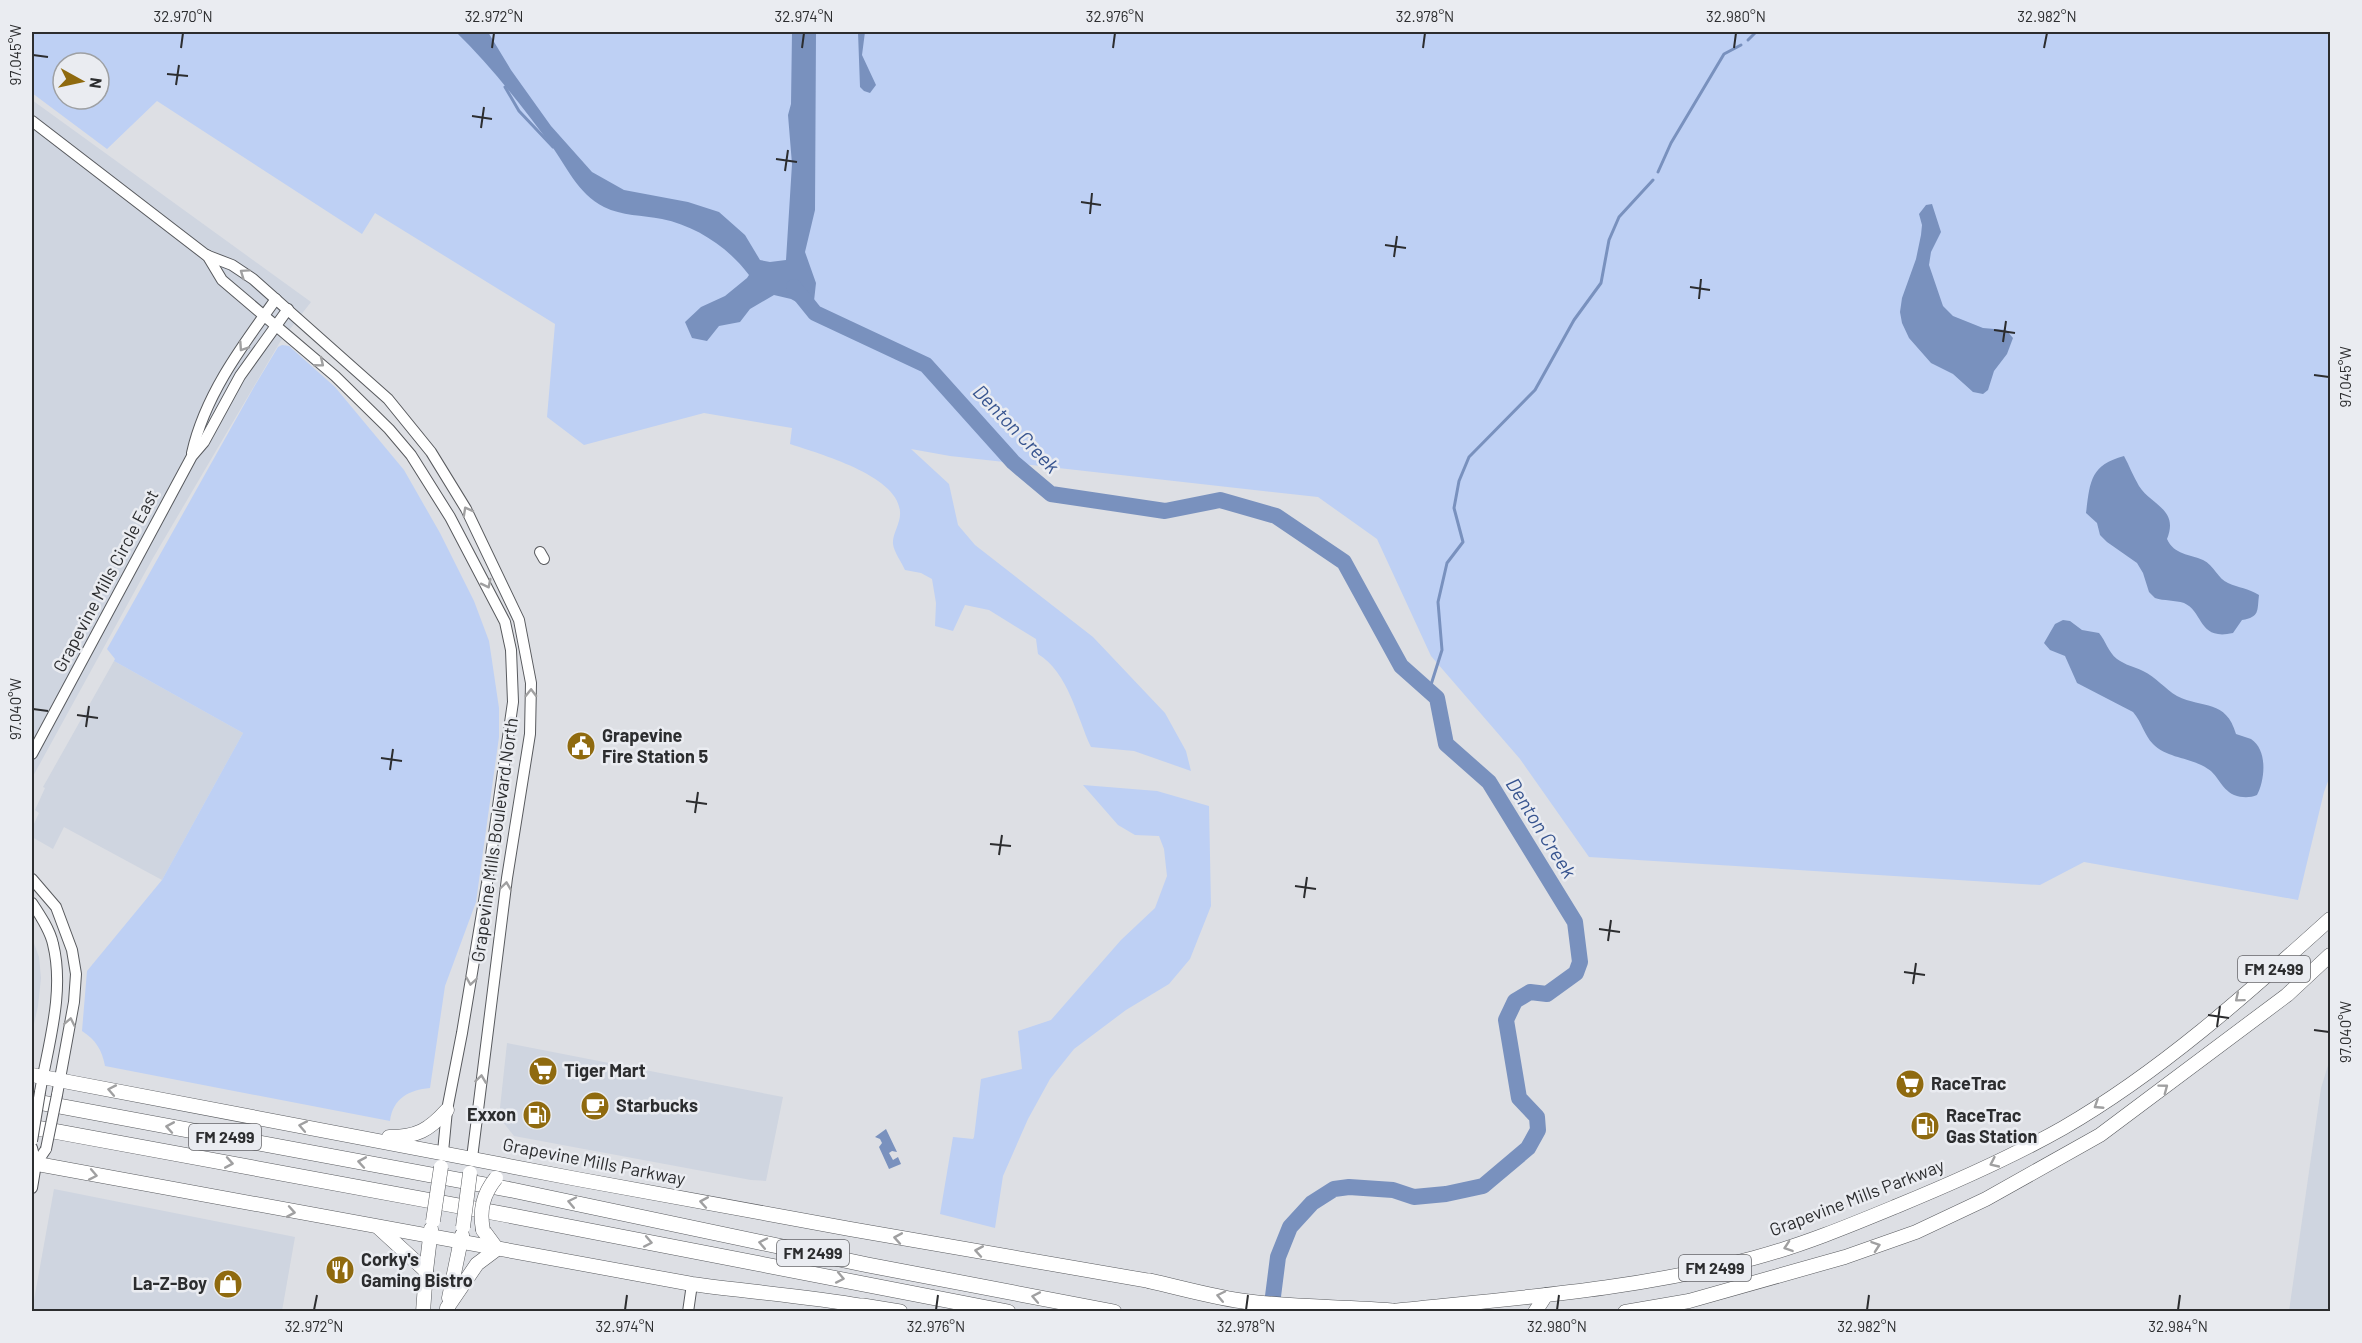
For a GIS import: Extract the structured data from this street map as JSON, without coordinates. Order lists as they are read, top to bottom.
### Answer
{
  "streets": {
    "highway": ["FM 2499"],
    "main road": ["Grapevine Mills Boulevard North", "Grapevine Mills Parkway"],
    "street": ["Grapevine Mills Circle East"]
  },
  "crossings": [
    ["Grapevine Mills Circle East", "Grapevine Mills Boulevard North"],
    ["Grapevine Mills Boulevard North", "Grapevine Mills Parkway"]
  ],
  "water": ["Denton Creek"],
  "places": {
    "public building": ["Grapevine Fire Station 5"],
    "supermarket": ["Tiger Mart", "RaceTrac"],
    "cafe": ["Starbucks"],
    "fuel station": ["Exxon", "RaceTrac Gas Station"],
    "restaurant": ["Corky's Gaming Bistro"],
    "shop": ["La-Z-Boy"]
  },
  "north": "right",
  "coordinates": [
    "32.970°N",
    "32.972°N",
    "32.974°N",
    "32.976°N",
    "32.978°N",
    "32.980°N",
    "32.982°N",
    "97.045°W",
    "97.040°W",
    "32.984°N"
  ]
}
